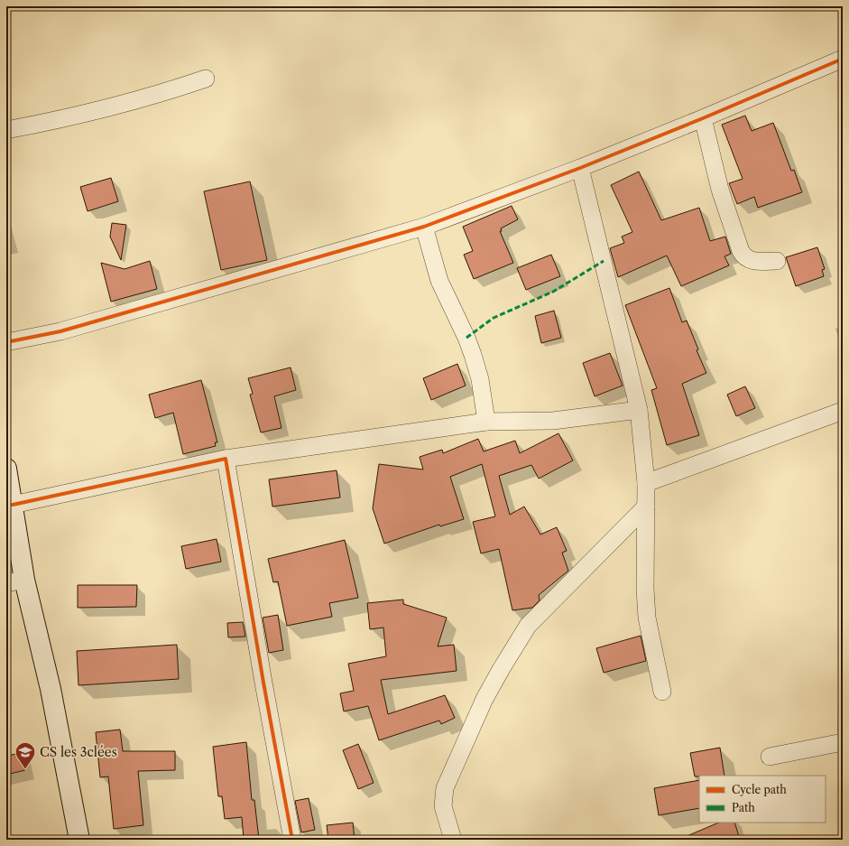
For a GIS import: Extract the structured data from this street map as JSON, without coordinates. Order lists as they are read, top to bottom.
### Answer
{
  "places": {
    "school or university": ["CS les 3clées"]
  },
  "legend": ["Cycle path", "Path"]
}
